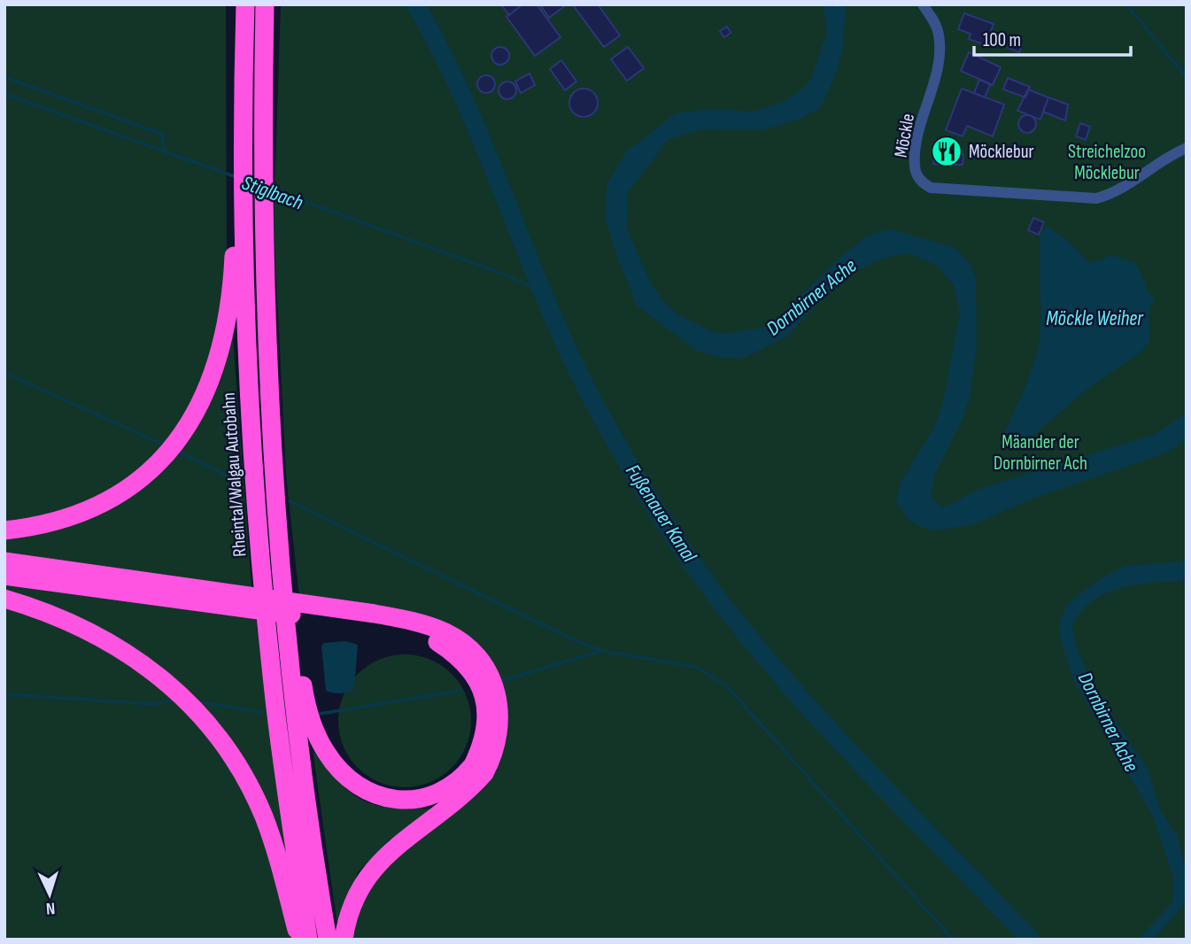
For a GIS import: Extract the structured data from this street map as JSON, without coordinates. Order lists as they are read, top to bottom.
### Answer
{
  "streets": {
    "highway": ["Rheintal/Walgau Autobahn"],
    "street": ["Möckle"]
  },
  "water": [
    "Stiglbach",
    "Dornbirner Ache",
    "Möckle Weiher",
    "Fußenauer Kanal"
  ],
  "parks": ["Streichelzoo Möcklebur", "Mäander der Dornbirner Ach"],
  "places": {
    "restaurant": ["Möcklebur"]
  },
  "scale_bar": "100 m",
  "north": "bottom"
}
